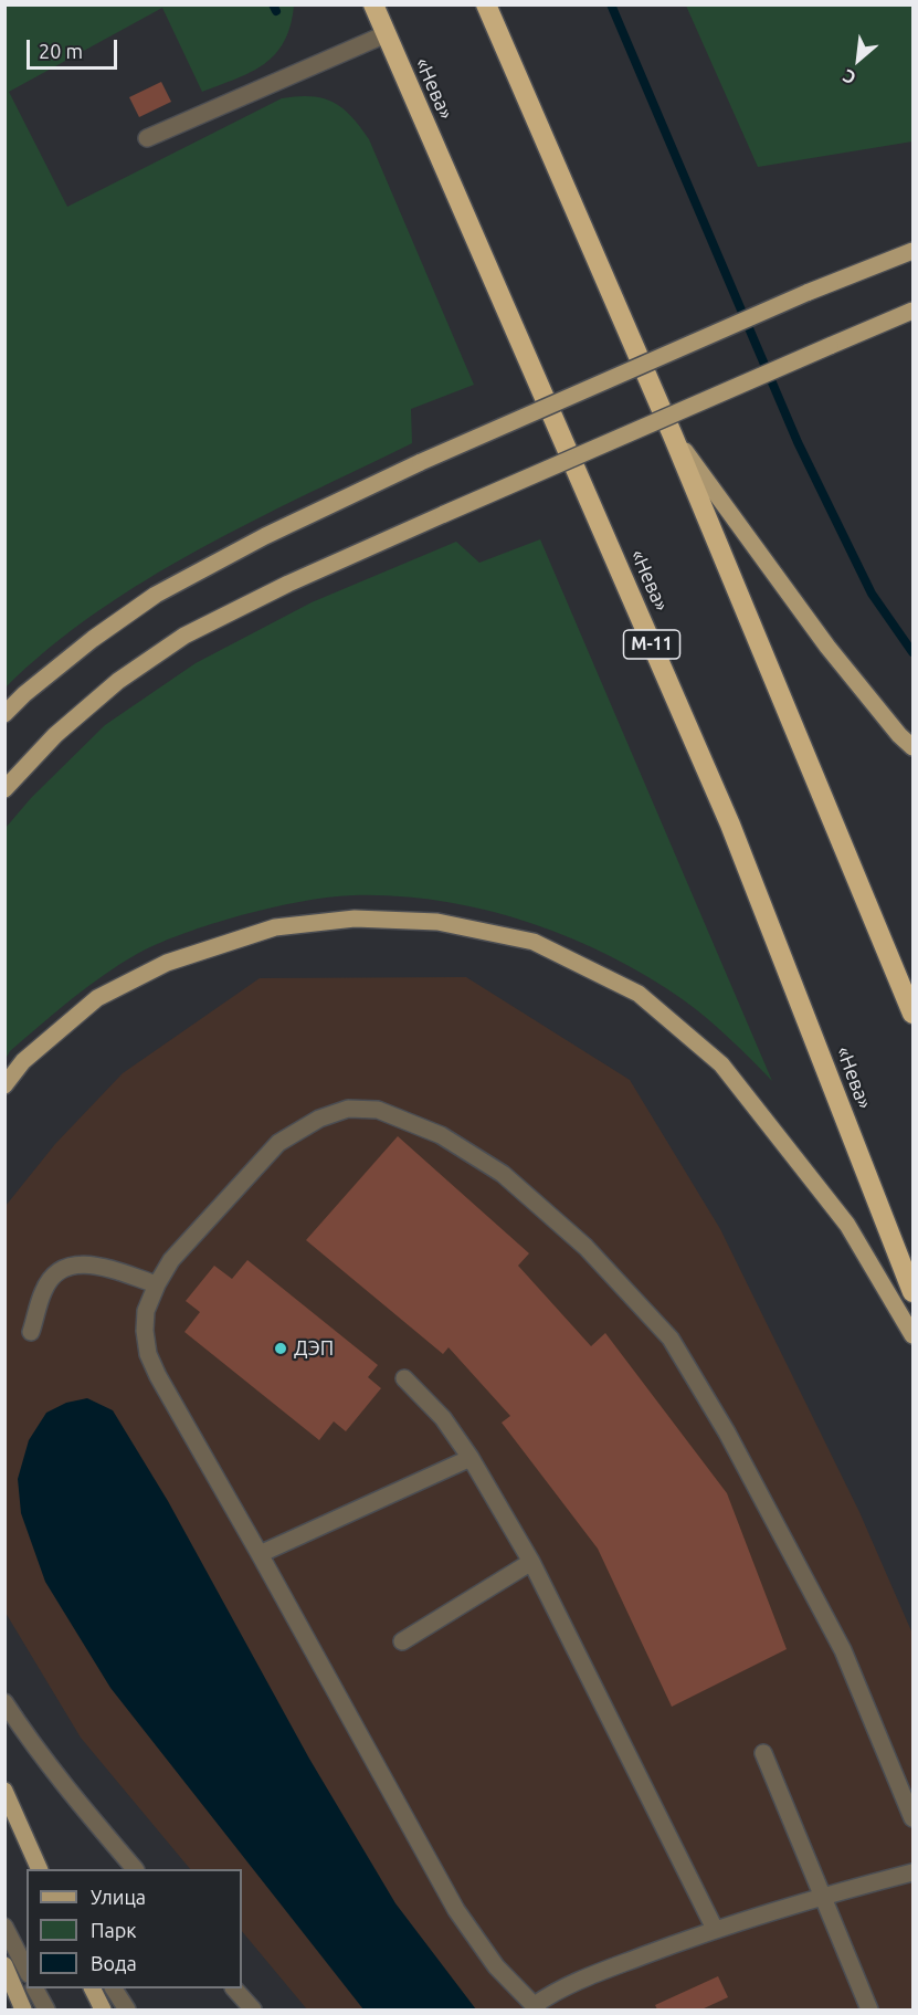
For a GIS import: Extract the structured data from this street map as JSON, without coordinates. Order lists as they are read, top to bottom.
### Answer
{
  "streets": {
    "highway": ["«Нева»", "М-11"]
  },
  "places": ["ДЭП"],
  "legend": ["Улица", "Парк", "Вода"],
  "scale_bar": "20 m",
  "north": "bottom left"
}
